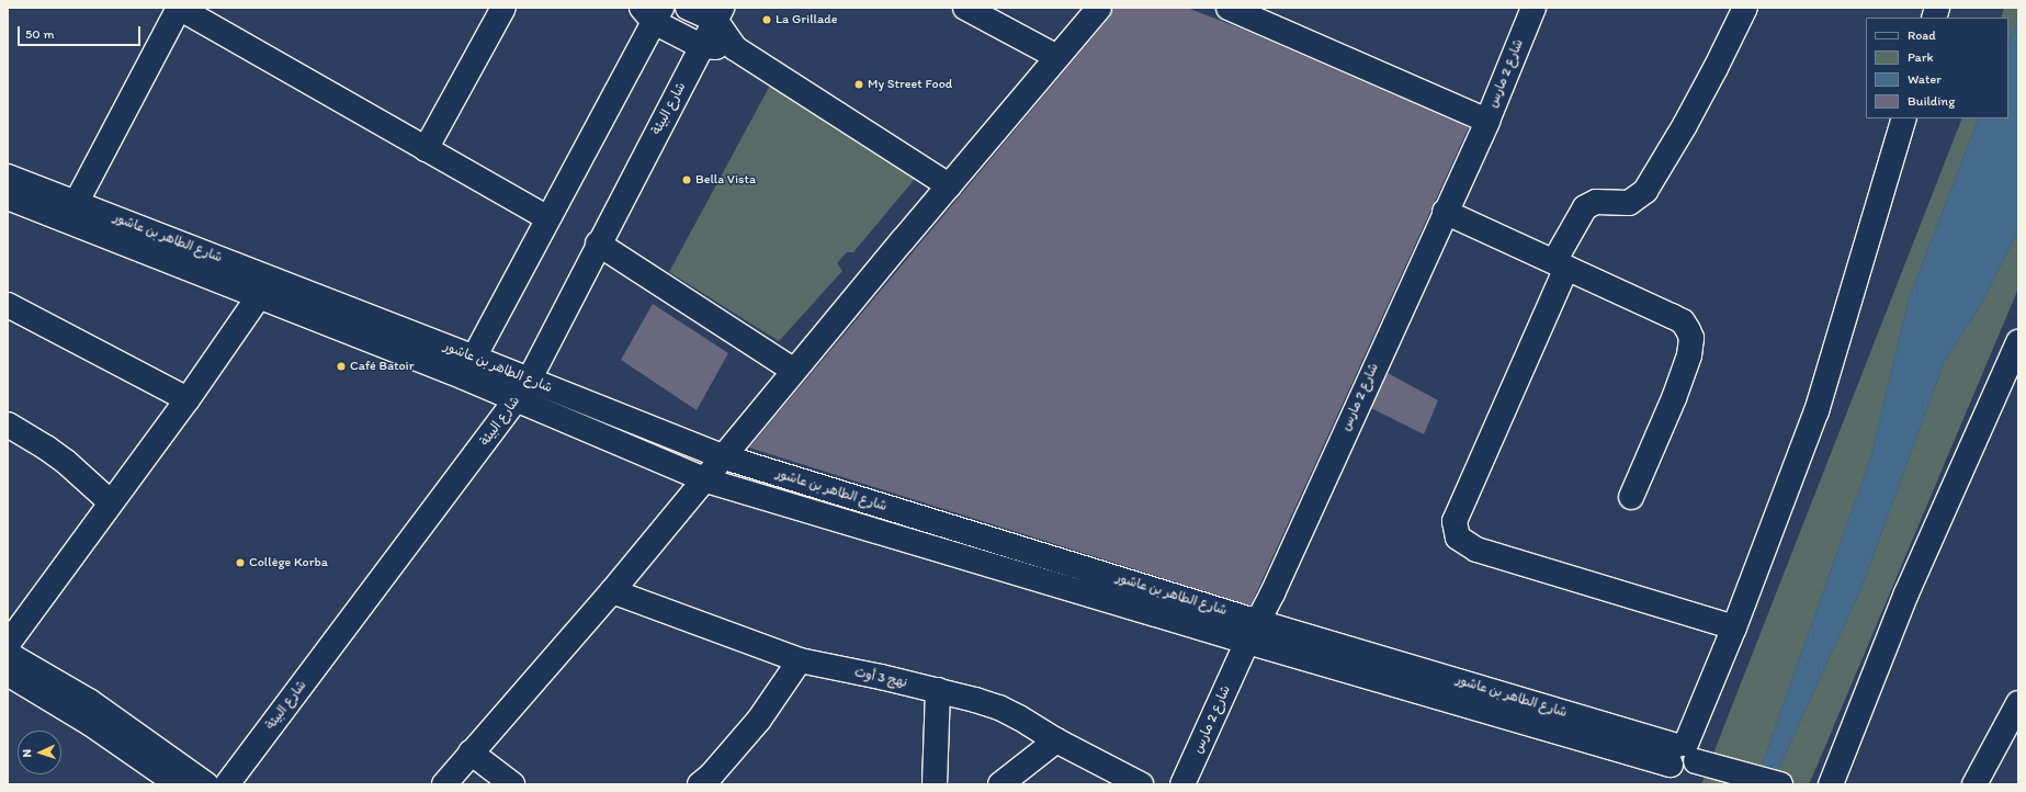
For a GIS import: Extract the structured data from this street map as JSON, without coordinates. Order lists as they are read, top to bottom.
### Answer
{
  "streets": {
    "main road": [
      "شارع 2 مارس",
      "شارع البيئة",
      "شارع الطاهر بن عاشور",
      "نهج 3 أوت"
    ]
  },
  "crossings": [
    ["شارع 2 مارس", "شارع الطاهر بن عاشور"],
    ["شارع البيئة", "شارع الطاهر بن عاشور"]
  ],
  "places": [
    "La Grillade",
    "My Street Food",
    "Bella Vista",
    "Café Batoir",
    "Collège Korba"
  ],
  "legend": [
    "Road",
    "Park",
    "Water",
    "Building"
  ],
  "scale_bar": "50 m",
  "north": "left"
}
